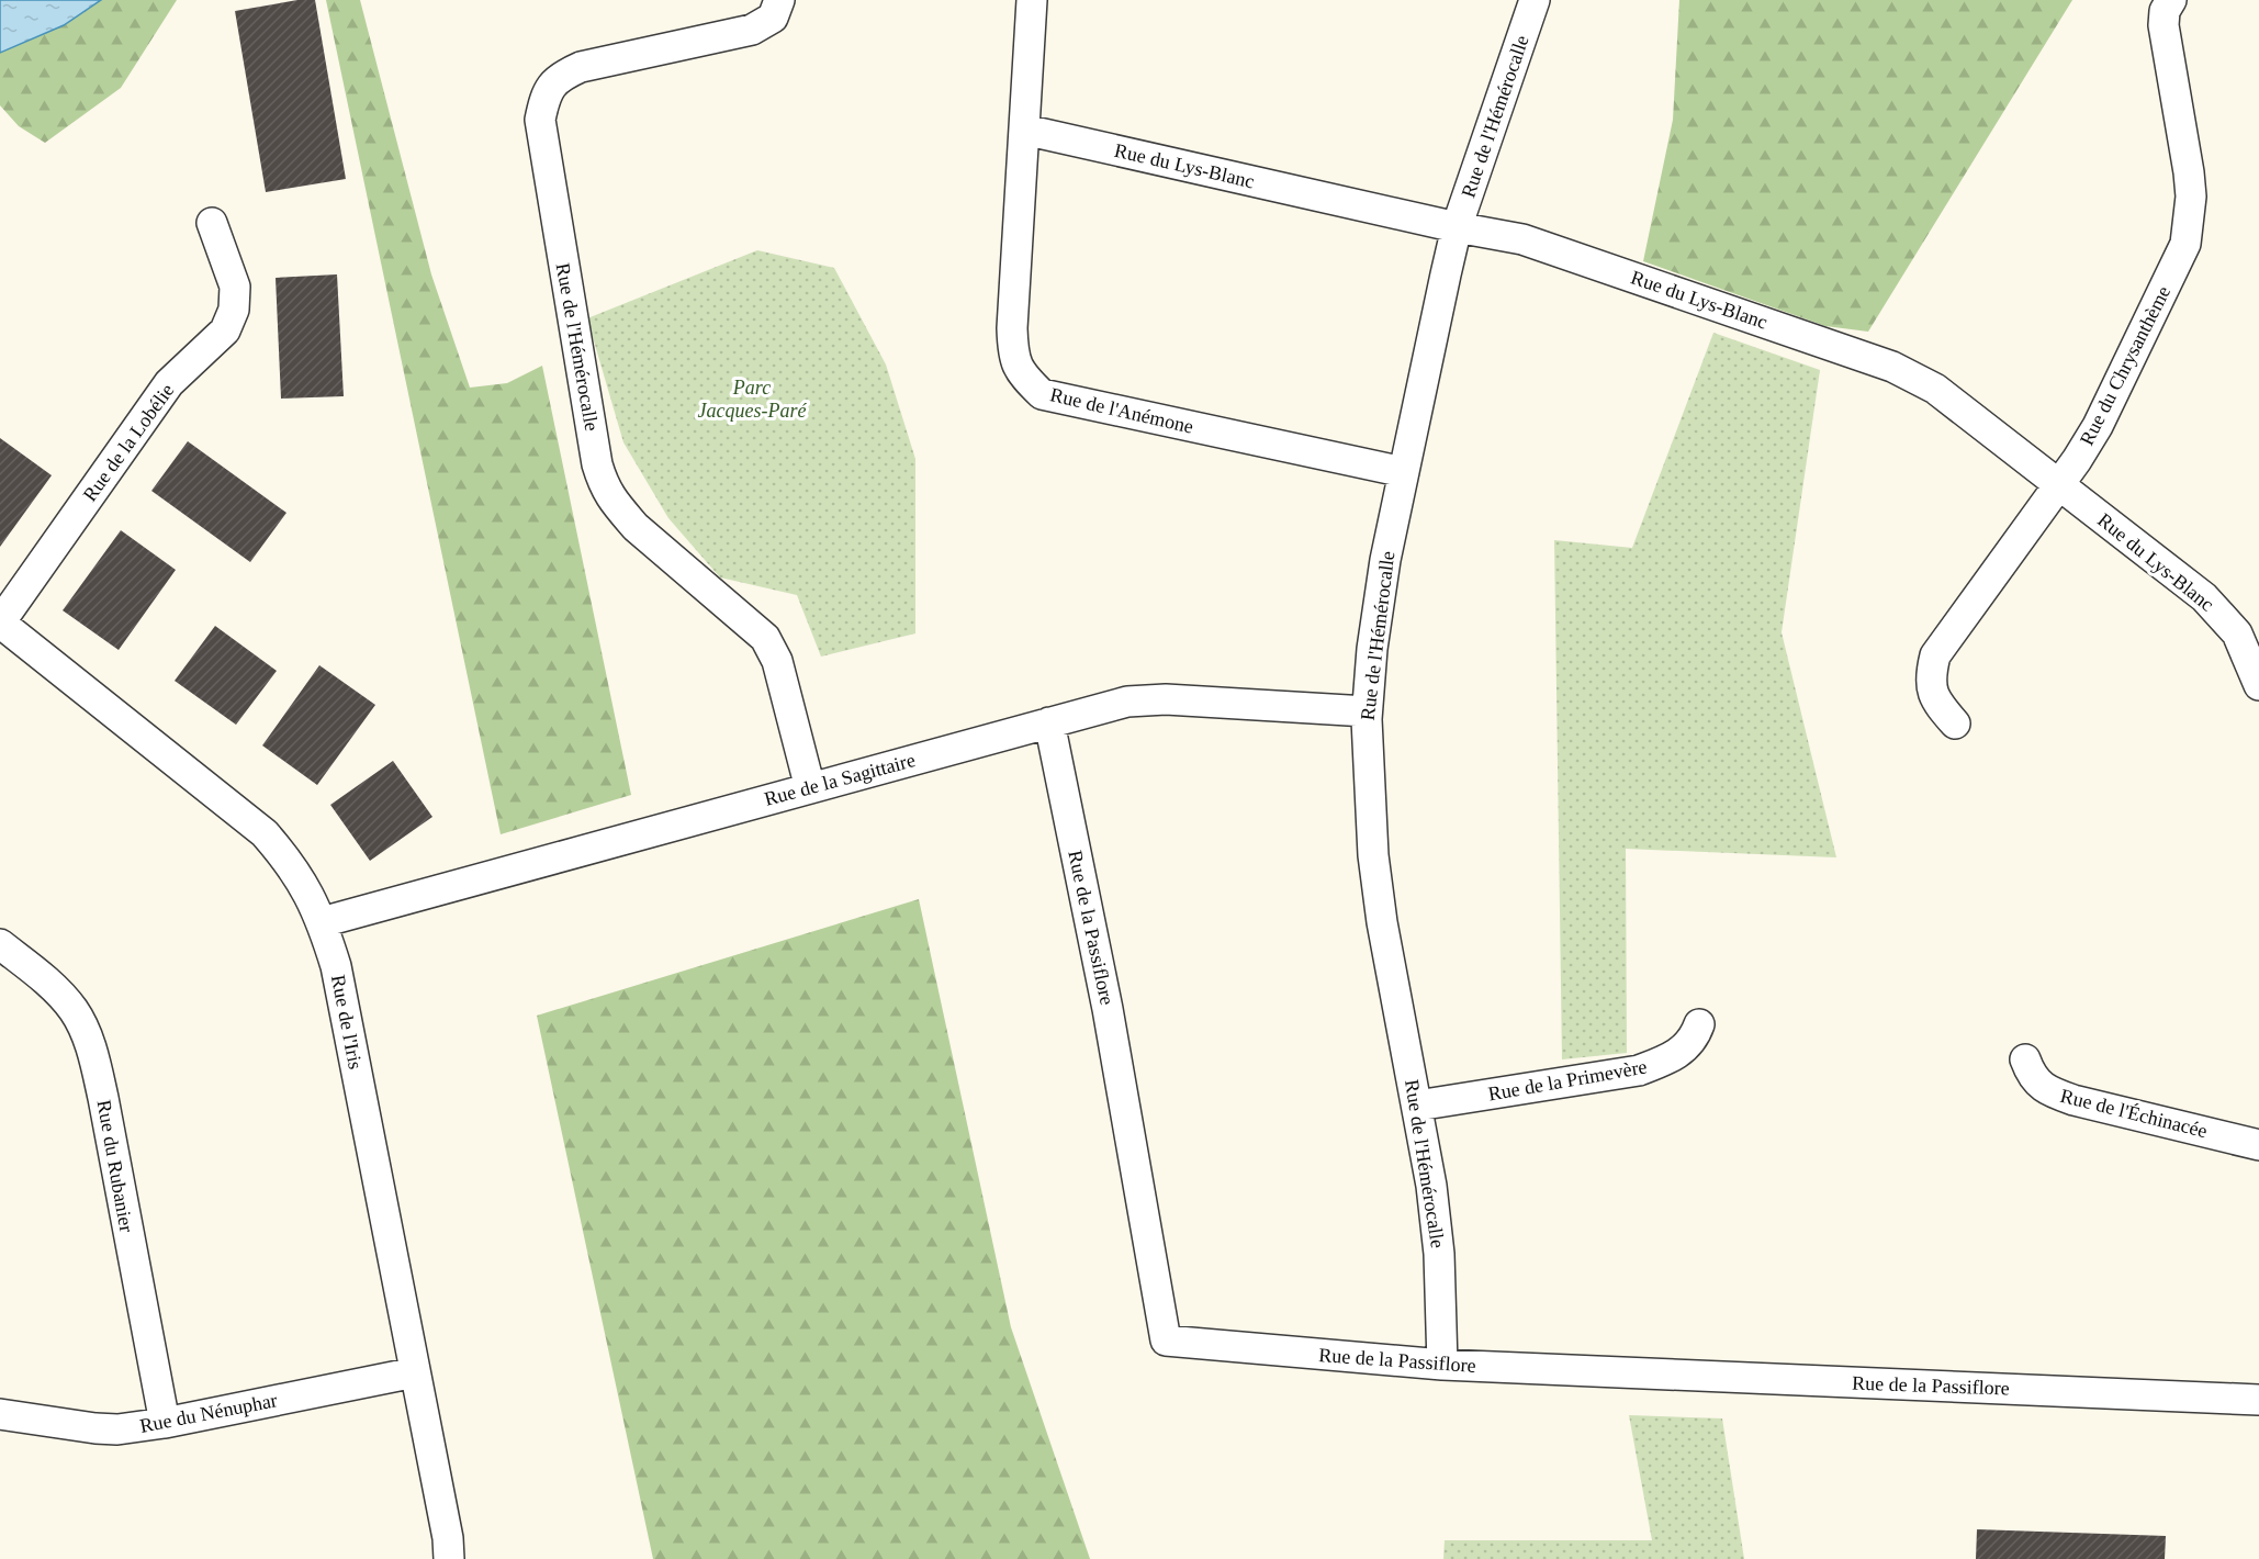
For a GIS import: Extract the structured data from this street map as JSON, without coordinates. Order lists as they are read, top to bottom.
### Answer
{
  "streets": {
    "street": [
      "Rue de l'Hémérocalle",
      "Rue du Lys-Blanc",
      "Rue du Chrysanthème",
      "Rue de l'Anémone",
      "Rue de la Lobélie",
      "Rue de la Sagittaire",
      "Rue de la Passiflore",
      "Rue de l'Iris",
      "Rue de la Primevère",
      "Rue de l'Échinacée",
      "Rue du Rubanier",
      "Rue du Nénuphar"
    ]
  },
  "crossings": [
    ["Rue de l'Hémérocalle", "Rue du Lys-Blanc"],
    ["Rue de l'Hémérocalle", "Rue de l'Anémone"],
    ["Rue de l'Hémérocalle", "Rue de la Sagittaire"],
    ["Rue de l'Hémérocalle", "Rue de la Passiflore"],
    ["Rue de l'Hémérocalle", "Rue de la Primevère"],
    ["Rue du Lys-Blanc", "Rue du Chrysanthème"],
    ["Rue du Lys-Blanc", "Rue de l'Anémone"],
    ["Rue de la Lobélie", "Rue de l'Iris"],
    ["Rue de la Sagittaire", "Rue de la Passiflore"],
    ["Rue de la Sagittaire", "Rue de l'Iris"],
    ["Rue de l'Iris", "Rue du Nénuphar"],
    ["Rue du Rubanier", "Rue du Nénuphar"]
  ],
  "parks": ["Parc Jacques-Paré"]
}
